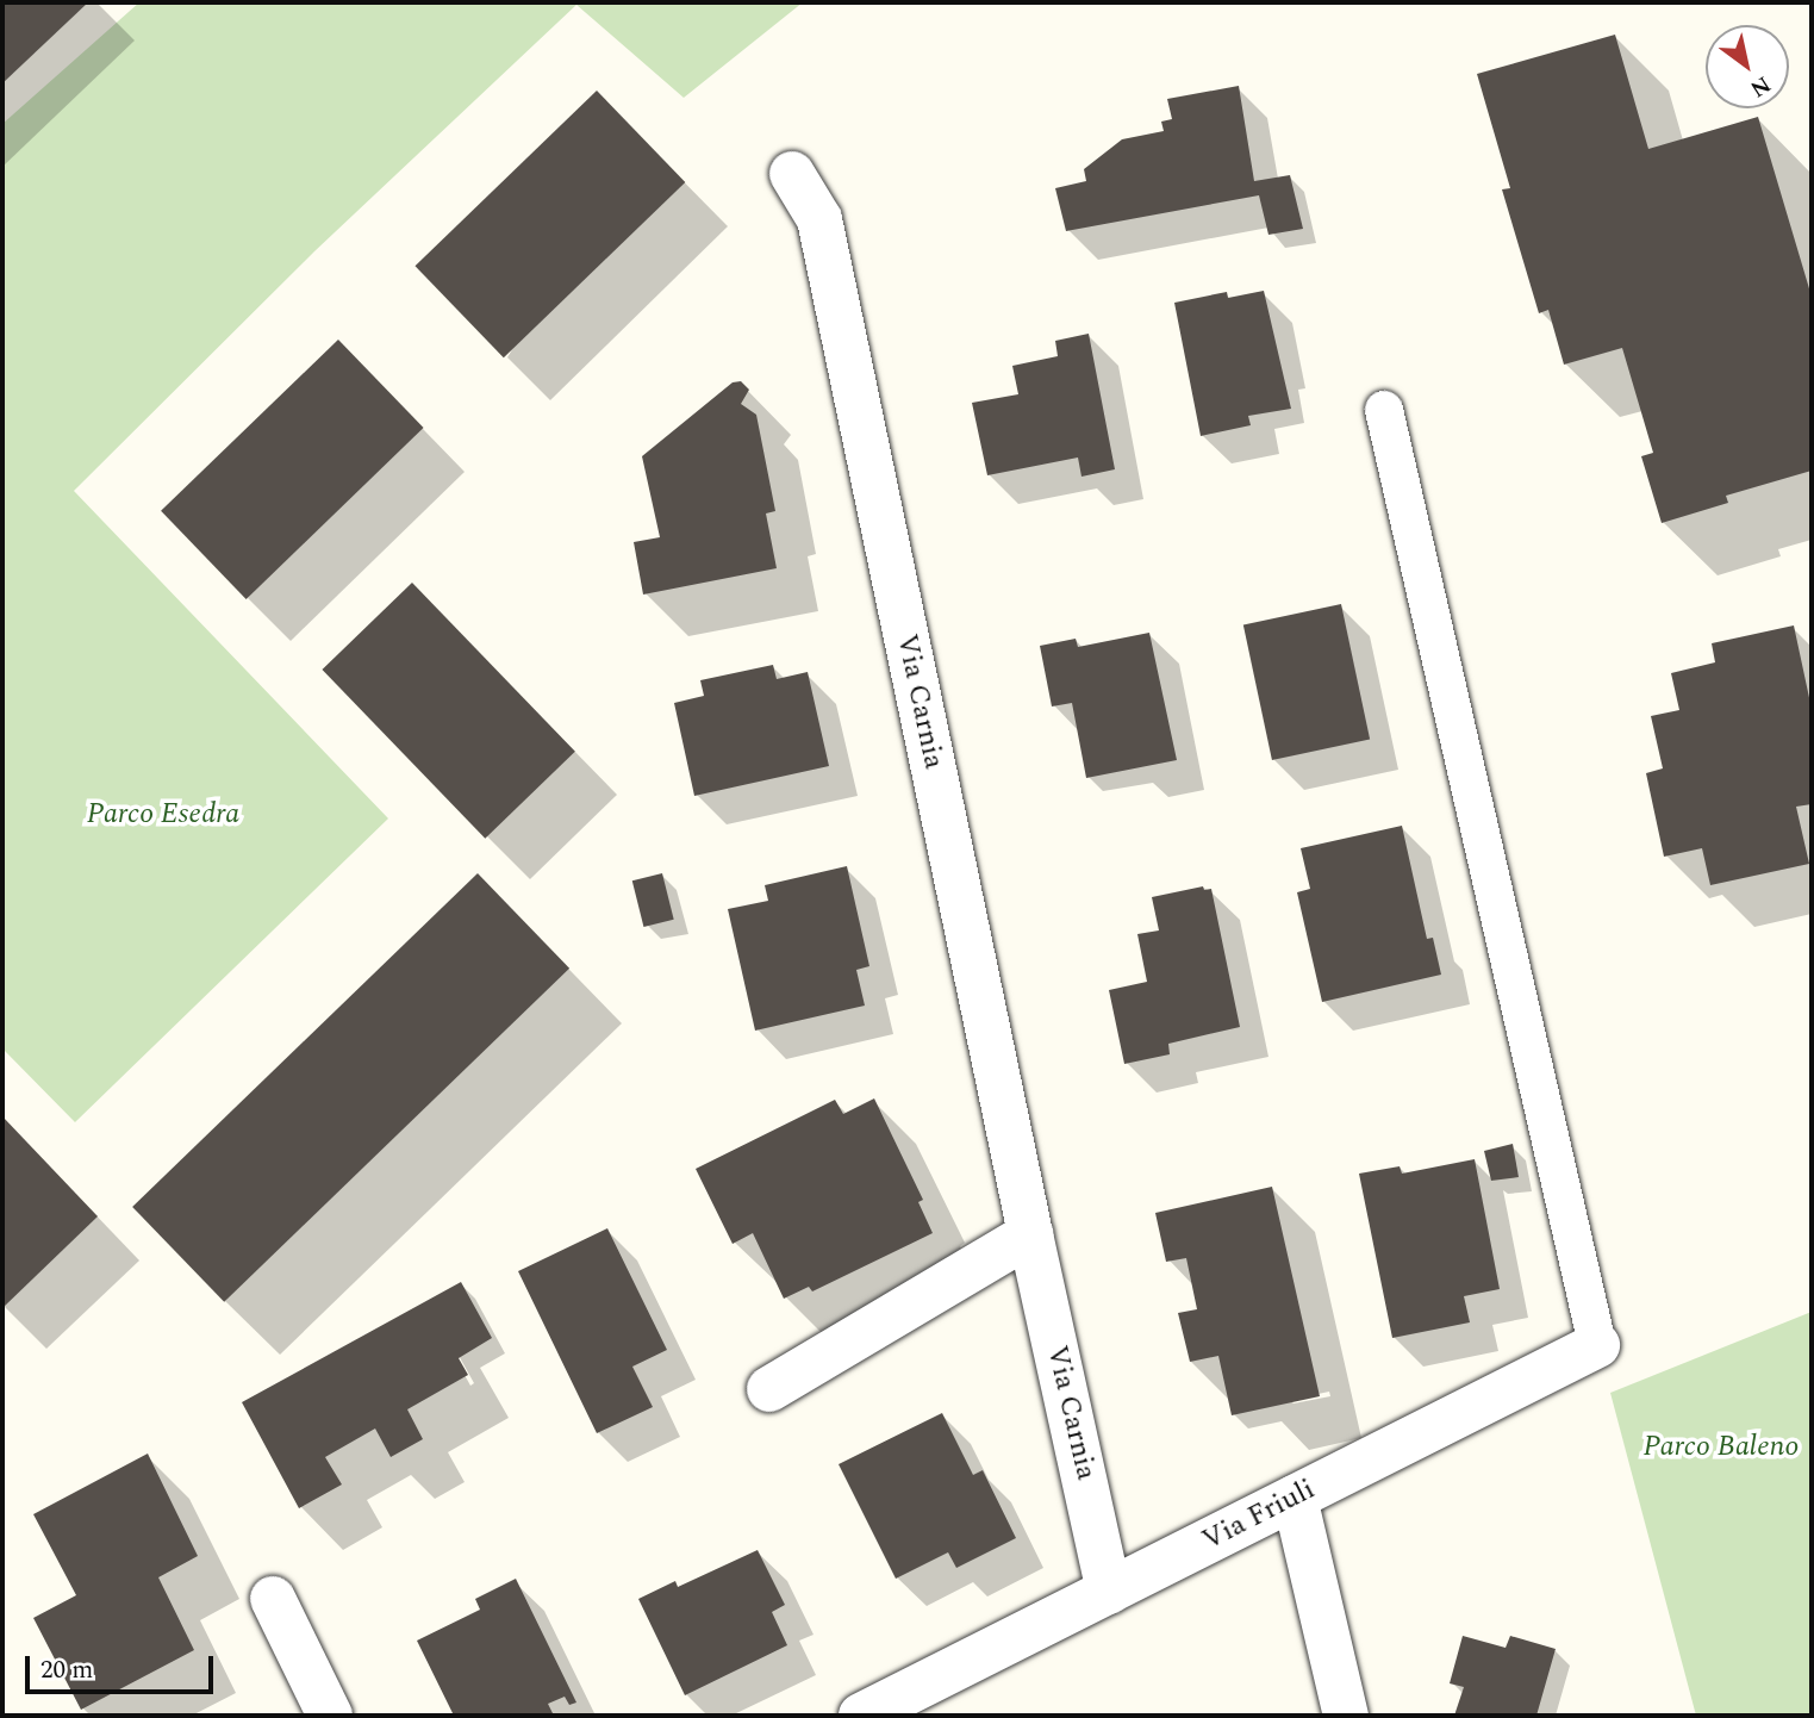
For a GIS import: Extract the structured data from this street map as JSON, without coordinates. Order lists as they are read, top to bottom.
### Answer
{
  "streets": {
    "street": ["Via Carnia", "Via Friuli"]
  },
  "crossings": [
    ["Via Carnia", "Via Friuli"]
  ],
  "parks": ["Parco Esedra", "Parco Baleno"],
  "scale_bar": "20 m",
  "north": "bottom right"
}
